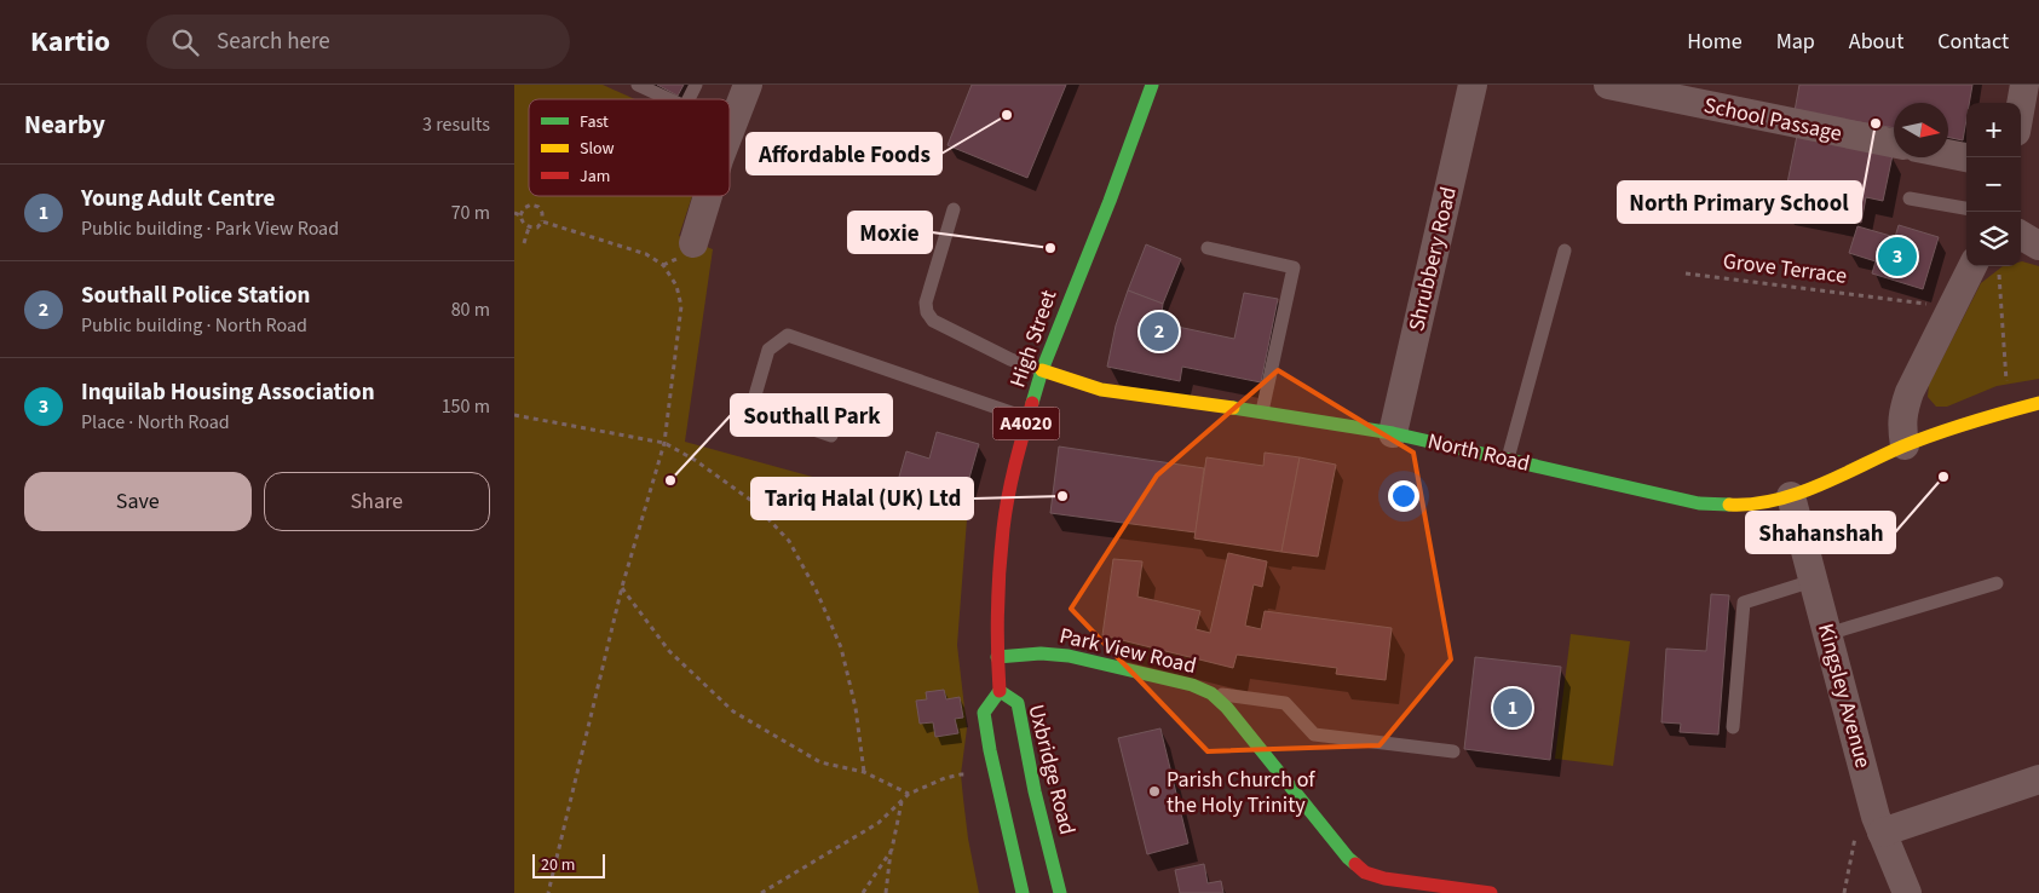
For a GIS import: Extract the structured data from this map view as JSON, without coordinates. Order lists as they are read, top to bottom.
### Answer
{
  "streets": {
    "street": [
      "School Passage",
      "Shrubbery Road",
      "High Street",
      "A4020",
      "North Road",
      "Park View Road",
      "Kingsley Avenue",
      "Uxbridge Road"
    ],
    "path": ["Grove Terrace"]
  },
  "crossings": [
    ["Shrubbery Road", "North Road"],
    ["High Street", "North Road"],
    ["High Street", "Park View Road"],
    ["High Street", "Uxbridge Road"],
    ["North Road", "Kingsley Avenue"]
  ],
  "places": [
    "Affordable Foods",
    "North Primary School",
    "Moxie",
    "Shahanshah",
    "Southall Park",
    "Tariq Halal (UK) Ltd",
    "Parish Church of the Holy Trinity"
  ],
  "legend": ["Fast", "Slow", "Jam"],
  "scale_bar": "20 m",
  "north": "right",
  "page": {
    "header": "Kartio",
    "search": "Search here",
    "nav": [
      "Home",
      "Map",
      "About",
      "Contact"
    ],
    "heading": ["Nearby", "3 results"],
    "map_buttons": ["+", "−"],
    "list": [
      {
        "mark": "1",
        "name": "Young Adult Centre",
        "note": "Public building · Park View Road",
        "value": "70 m"
      },
      {
        "mark": "2",
        "name": "Southall Police Station",
        "note": "Public building · North Road",
        "value": "80 m"
      },
      {
        "mark": "3",
        "name": "Inquilab Housing Association",
        "note": "Place · North Road",
        "value": "150 m"
      }
    ],
    "pins": ["3", "2", "1"],
    "buttons": ["Save", "Share"],
    "scale": "20 m"
  }
}
